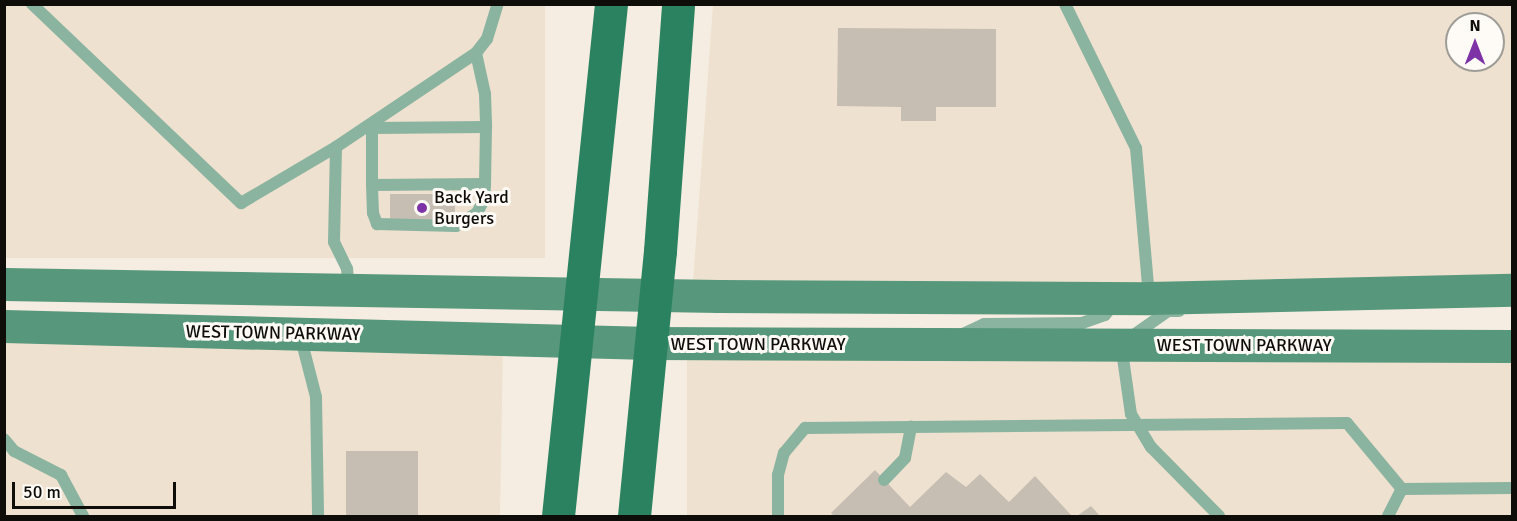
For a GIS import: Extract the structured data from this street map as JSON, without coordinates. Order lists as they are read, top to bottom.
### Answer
{
  "streets": {
    "main road": ["WEST TOWN PARKWAY"]
  },
  "places": ["Back Yard Burgers"],
  "scale_bar": "50 m",
  "north": "top"
}
